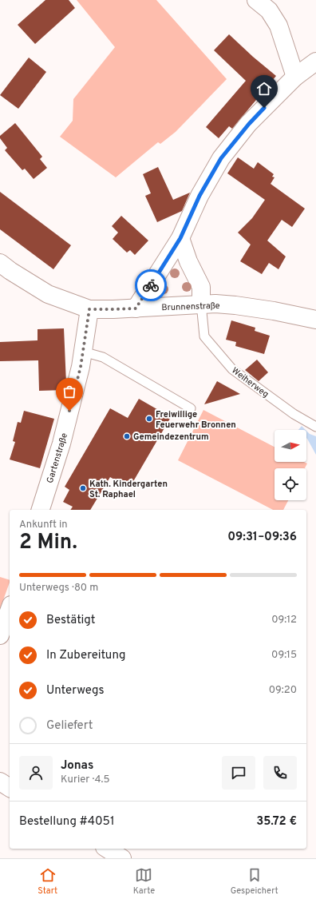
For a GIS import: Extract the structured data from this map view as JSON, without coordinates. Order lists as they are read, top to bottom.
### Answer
{
  "streets": {
    "street": ["Brunnenstraße", "Gartenstraße"],
    "lane": ["Weiherweg"]
  },
  "crossings": [
    ["Brunnenstraße", "Weiherweg"],
    ["Brunnenstraße", "Gartenstraße"]
  ],
  "places": ["Freiwillige Feuerwehr Bronnen", "Gemeindezentrum", "Kath. Kindergarten St. Raphael"],
  "north": "right",
  "page": {
    "heading": ["2 Min.", "Ankunft in", "09:31–09:36"],
    "panel": [
      "Jonas",
      "Kurier · 4.5",
      "Bestellung #4051",
      "35.72 €"
    ],
    "bar": "Unterwegs · 80 m",
    "list": [
      ["Bestätigt", "09:12"],
      ["In Zubereitung", "09:15"],
      ["Unterwegs", "09:20"],
      "Geliefert"
    ],
    "tabs": ["Start", "Karte", "Gespeichert"]
  }
}
